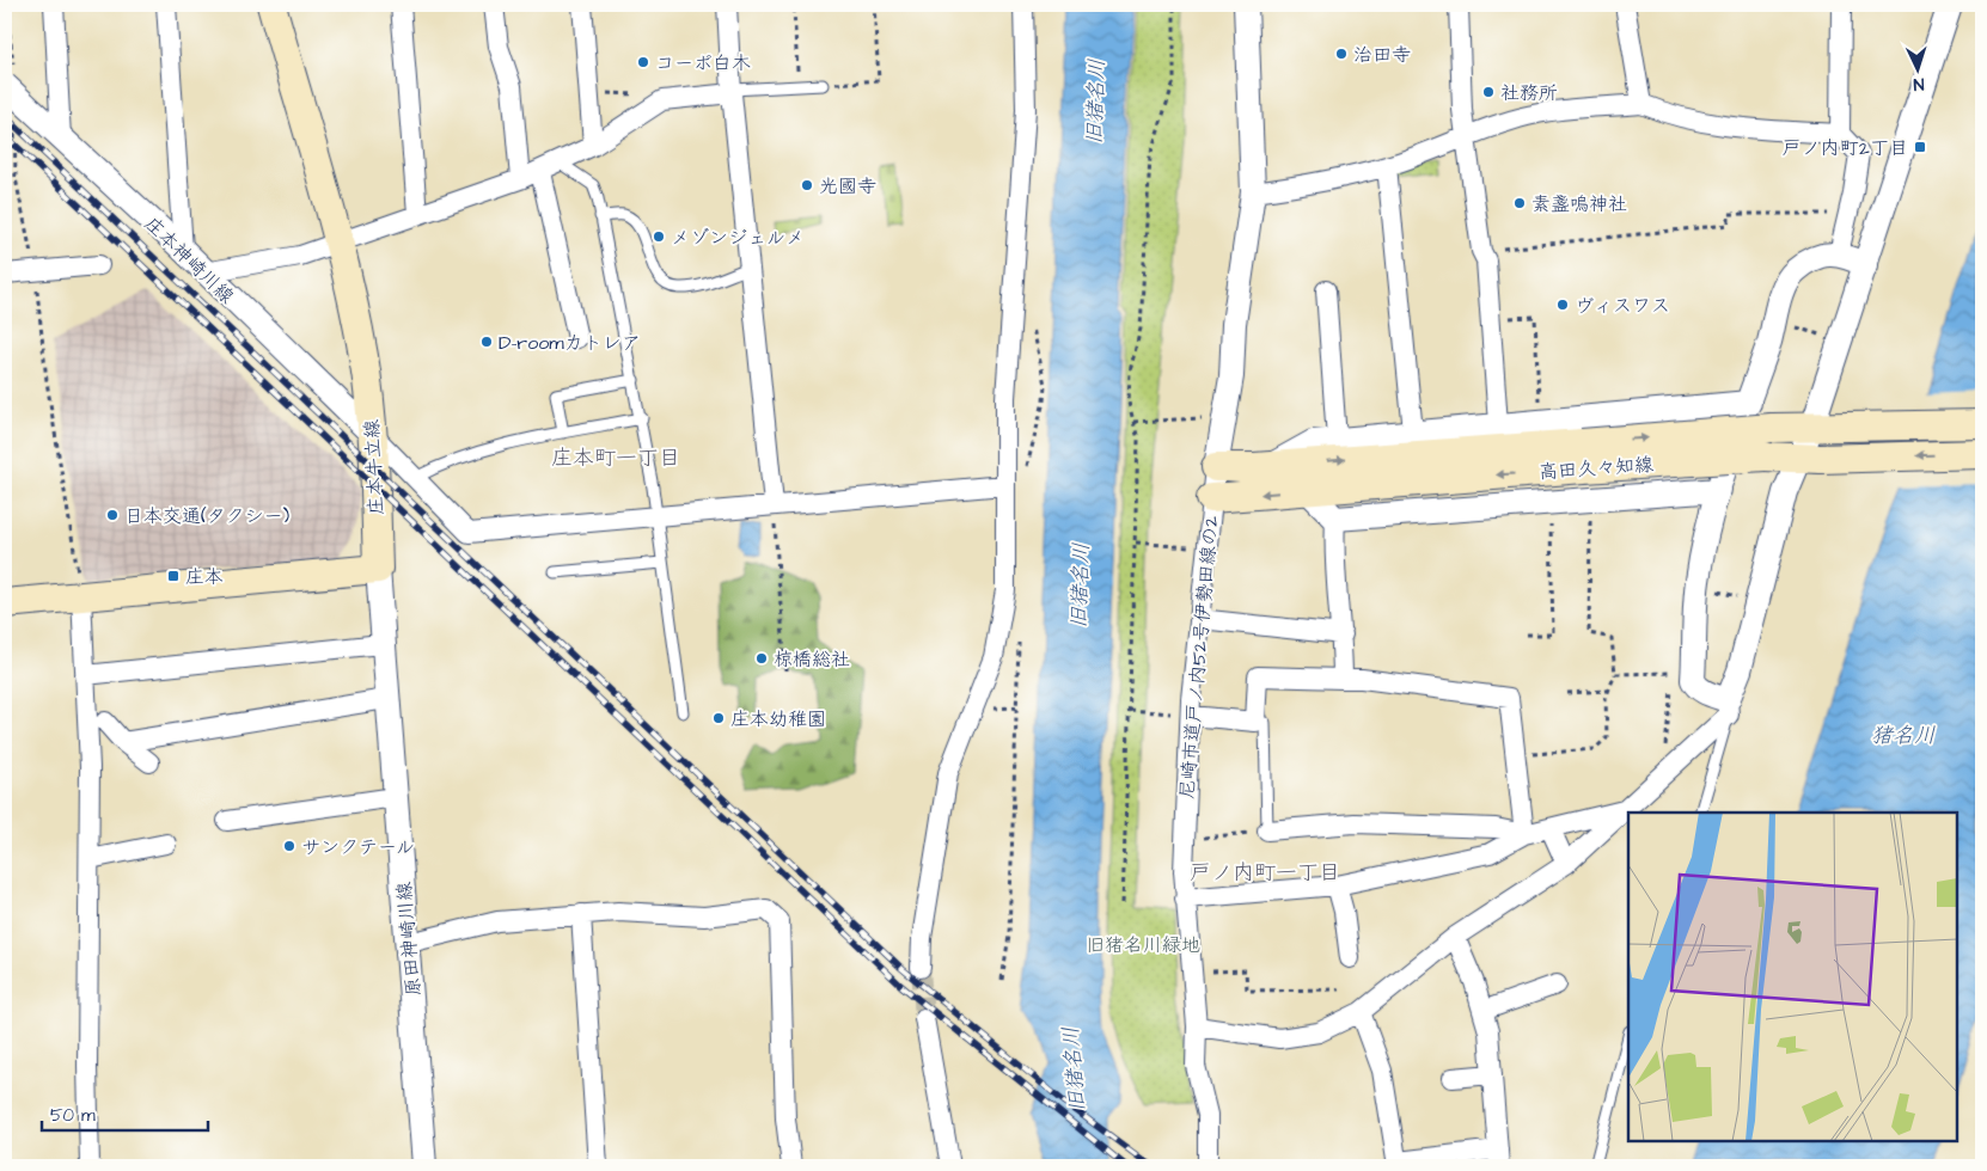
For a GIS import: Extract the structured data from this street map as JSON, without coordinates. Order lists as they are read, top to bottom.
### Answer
{
  "streets": {
    "main road": ["庄本牛立線", "高田久々知線"],
    "street": ["庄本神崎川線", "尼崎市道戸ノ内52号伊勢田線の2", "原田神崎川線"]
  },
  "crossings": [
    ["庄本神崎川線", "庄本牛立線"],
    ["庄本牛立線", "原田神崎川線"],
    ["高田久々知線", "尼崎市道戸ノ内52号伊勢田線の2"]
  ],
  "districts": ["庄本町一丁目", "戸ノ内町一丁目"],
  "water": ["旧猪名川", "猪名川"],
  "parks": ["旧猪名川緑地"],
  "places": {
    "other": [
      "治田寺",
      "コーポ白木",
      "社務所",
      "光國寺",
      "素盞鳴神社",
      "メゾンジェルメ",
      "ヴィスワス",
      "D-roomカトレア",
      "日本交通(タクシー)",
      "椋橋総社",
      "庄本幼稚園",
      "サンクテール"
    ],
    "transit": ["戸ノ内町2丁目", "庄本"]
  },
  "scale_bar": "50 m",
  "north": "bottom"
}
